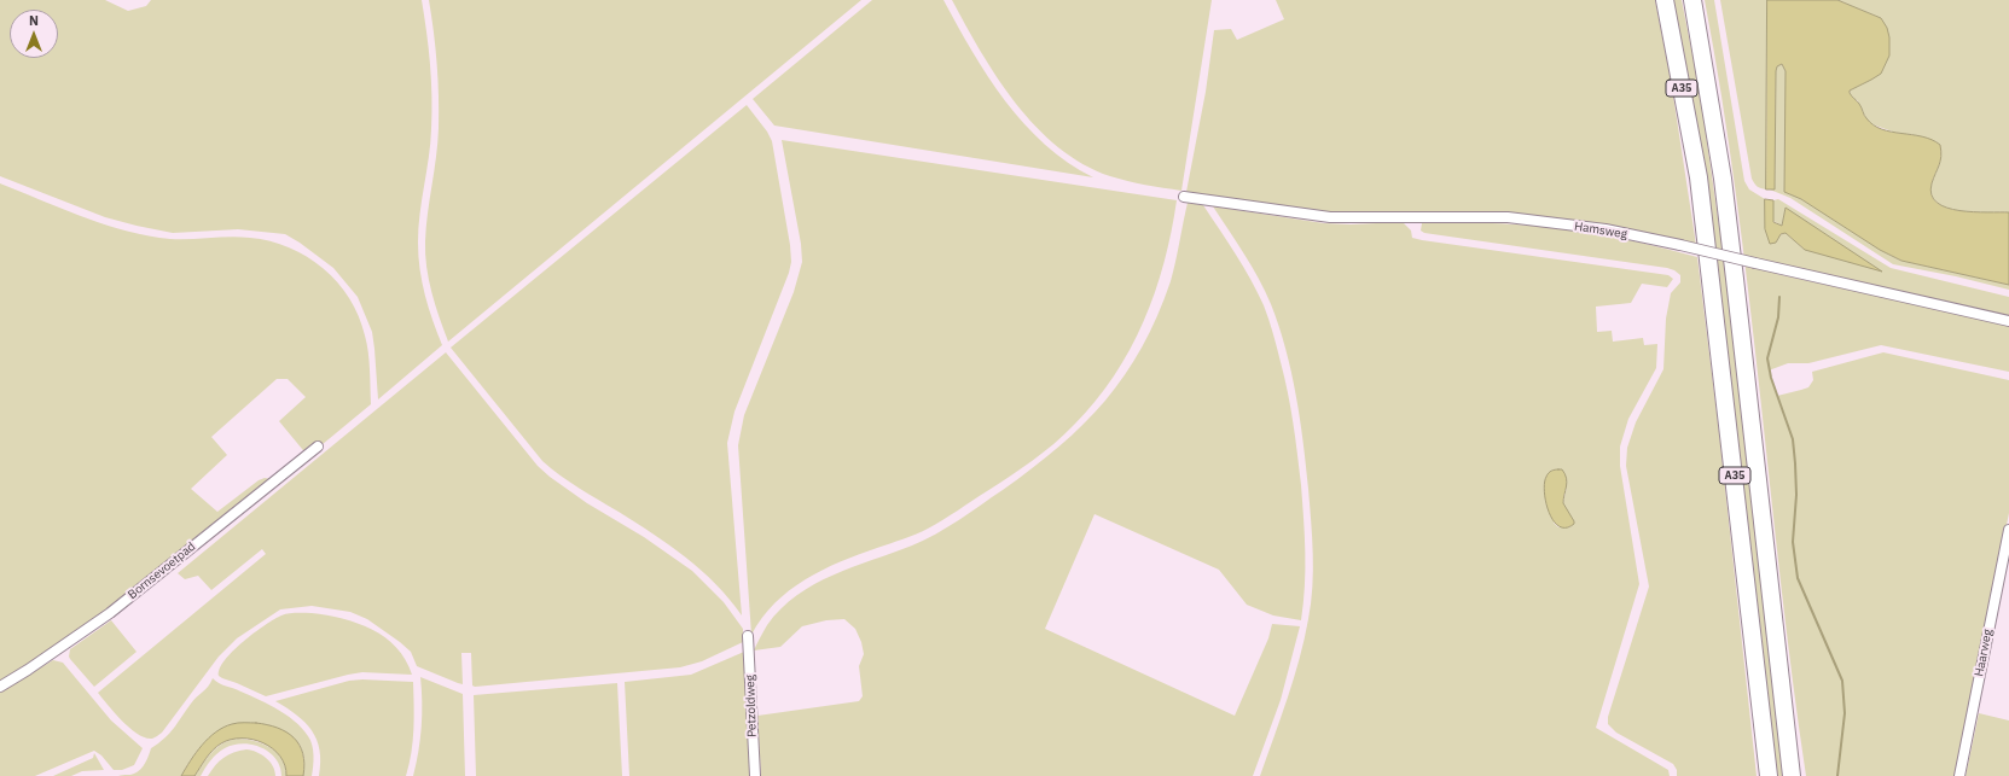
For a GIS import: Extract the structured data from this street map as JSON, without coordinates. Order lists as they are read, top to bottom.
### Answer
{
  "streets": {
    "highway": ["A35"],
    "street": [
      "Hamsweg",
      "Bornsevoetpad",
      "Haarweg",
      "Petzoldweg"
    ]
  },
  "north": "top"
}
